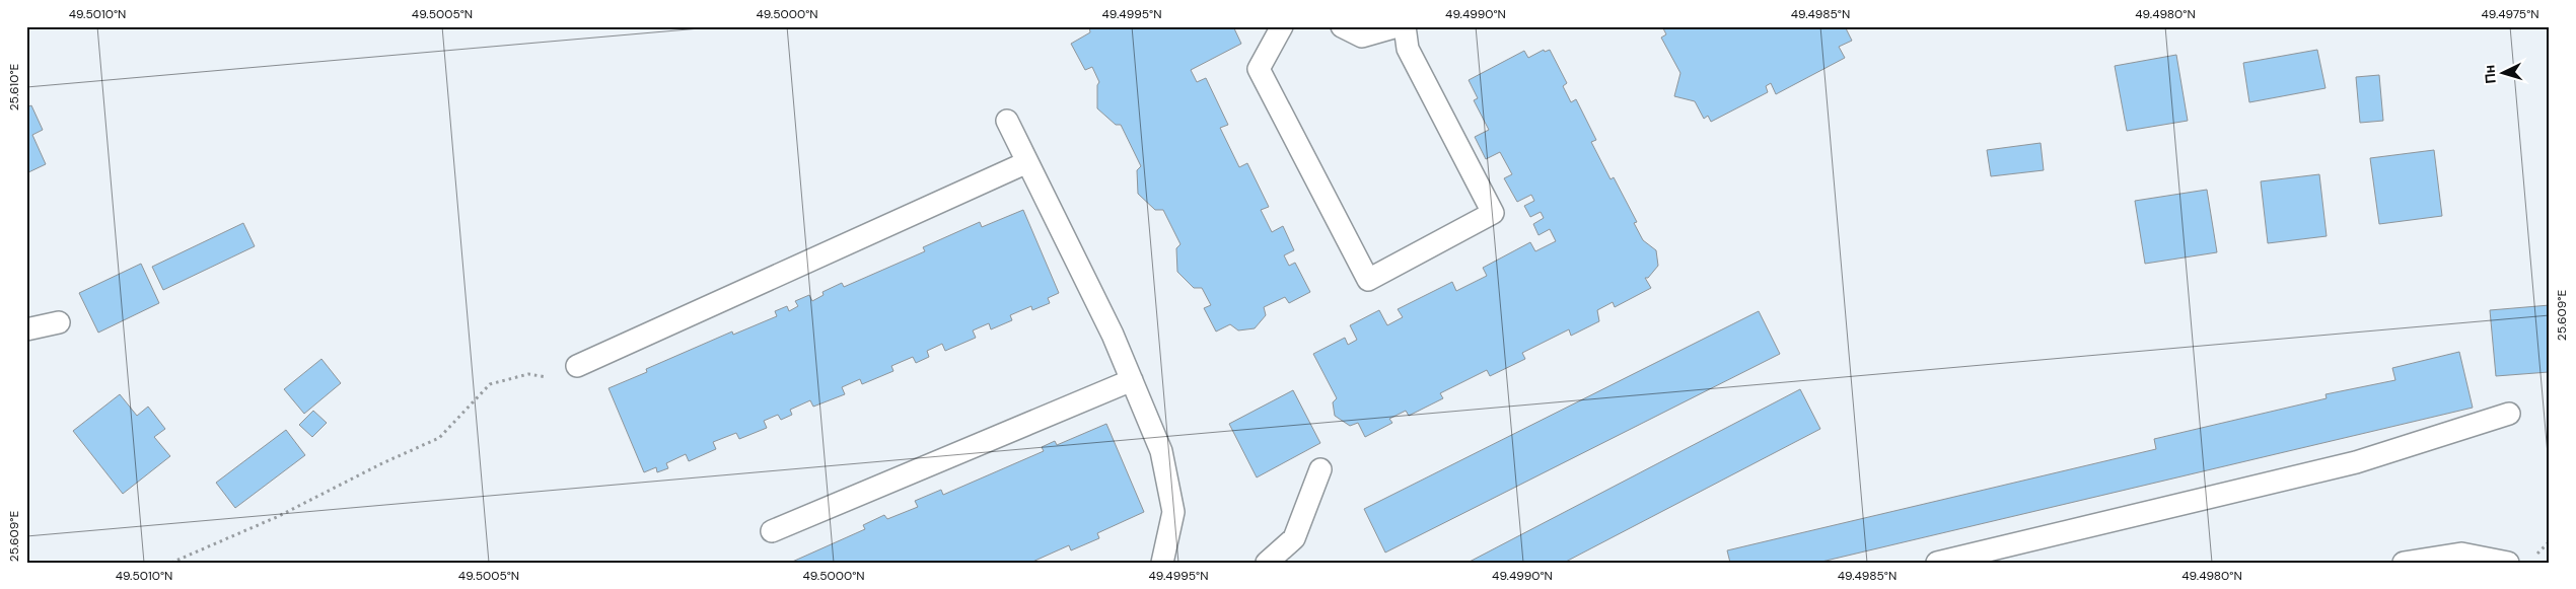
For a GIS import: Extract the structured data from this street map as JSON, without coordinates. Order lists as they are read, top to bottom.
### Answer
{
  "north": "left",
  "coordinates": [
    "49.5010°N",
    "49.5005°N",
    "49.5000°N",
    "49.4995°N",
    "49.4990°N",
    "49.4985°N",
    "49.4980°N",
    "49.4975°N",
    "25.610°E",
    "25.609°E"
  ]
}
